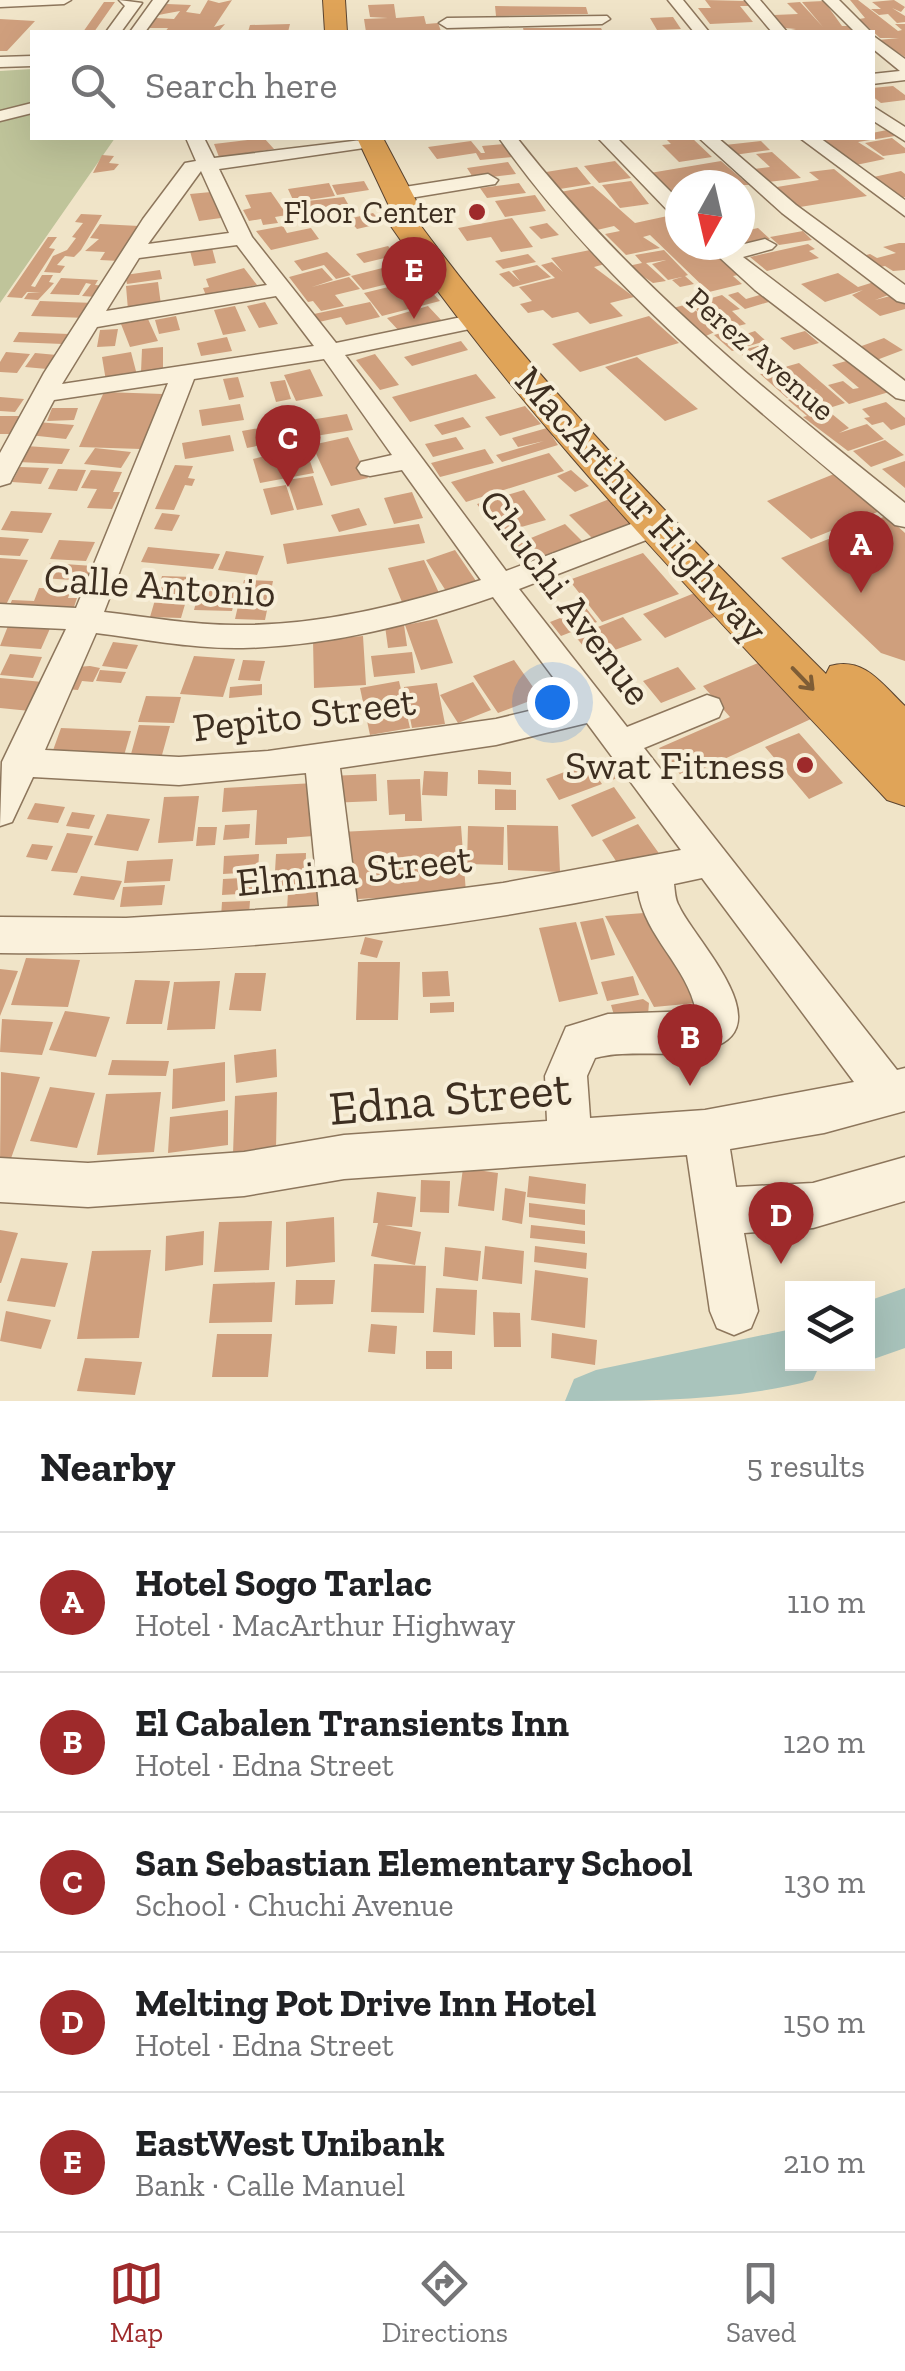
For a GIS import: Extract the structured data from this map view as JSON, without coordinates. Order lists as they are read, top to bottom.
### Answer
{
  "streets": {
    "highway": ["MacArthur Highway"],
    "street": [
      "Perez Avenue",
      "Calle Antonio",
      "Chuchi Avenue",
      "Pepito Street",
      "Elmina Street",
      "Edna Street"
    ]
  },
  "crossings": [
    ["MacArthur Highway", "Calle Antonio"],
    ["Calle Antonio", "Chuchi Avenue"],
    ["Chuchi Avenue", "Pepito Street"],
    ["Chuchi Avenue", "Elmina Street"],
    ["Chuchi Avenue", "Edna Street"]
  ],
  "places": ["Floor Center", "Swat Fitness"],
  "north": "bottom",
  "page": {
    "search": "Search here",
    "pins": [
      "E",
      "C",
      "A",
      "B",
      "D"
    ],
    "heading": ["Nearby", "5 results"],
    "list": [
      {
        "mark": "A",
        "name": "Hotel Sogo Tarlac",
        "note": "Hotel · MacArthur Highway",
        "value": "110 m"
      },
      {
        "mark": "B",
        "name": "El Cabalen Transients Inn",
        "note": "Hotel · Edna Street",
        "value": "120 m"
      },
      {
        "mark": "C",
        "name": "San Sebastian Elementary School",
        "note": "School · Chuchi Avenue",
        "value": "130 m"
      },
      {
        "mark": "D",
        "name": "Melting Pot Drive Inn Hotel",
        "note": "Hotel · Edna Street",
        "value": "150 m"
      },
      {
        "mark": "E",
        "name": "EastWest Unibank",
        "note": "Bank · Calle Manuel",
        "value": "210 m"
      }
    ],
    "nav": ["Map", "Directions", "Saved"]
  }
}
